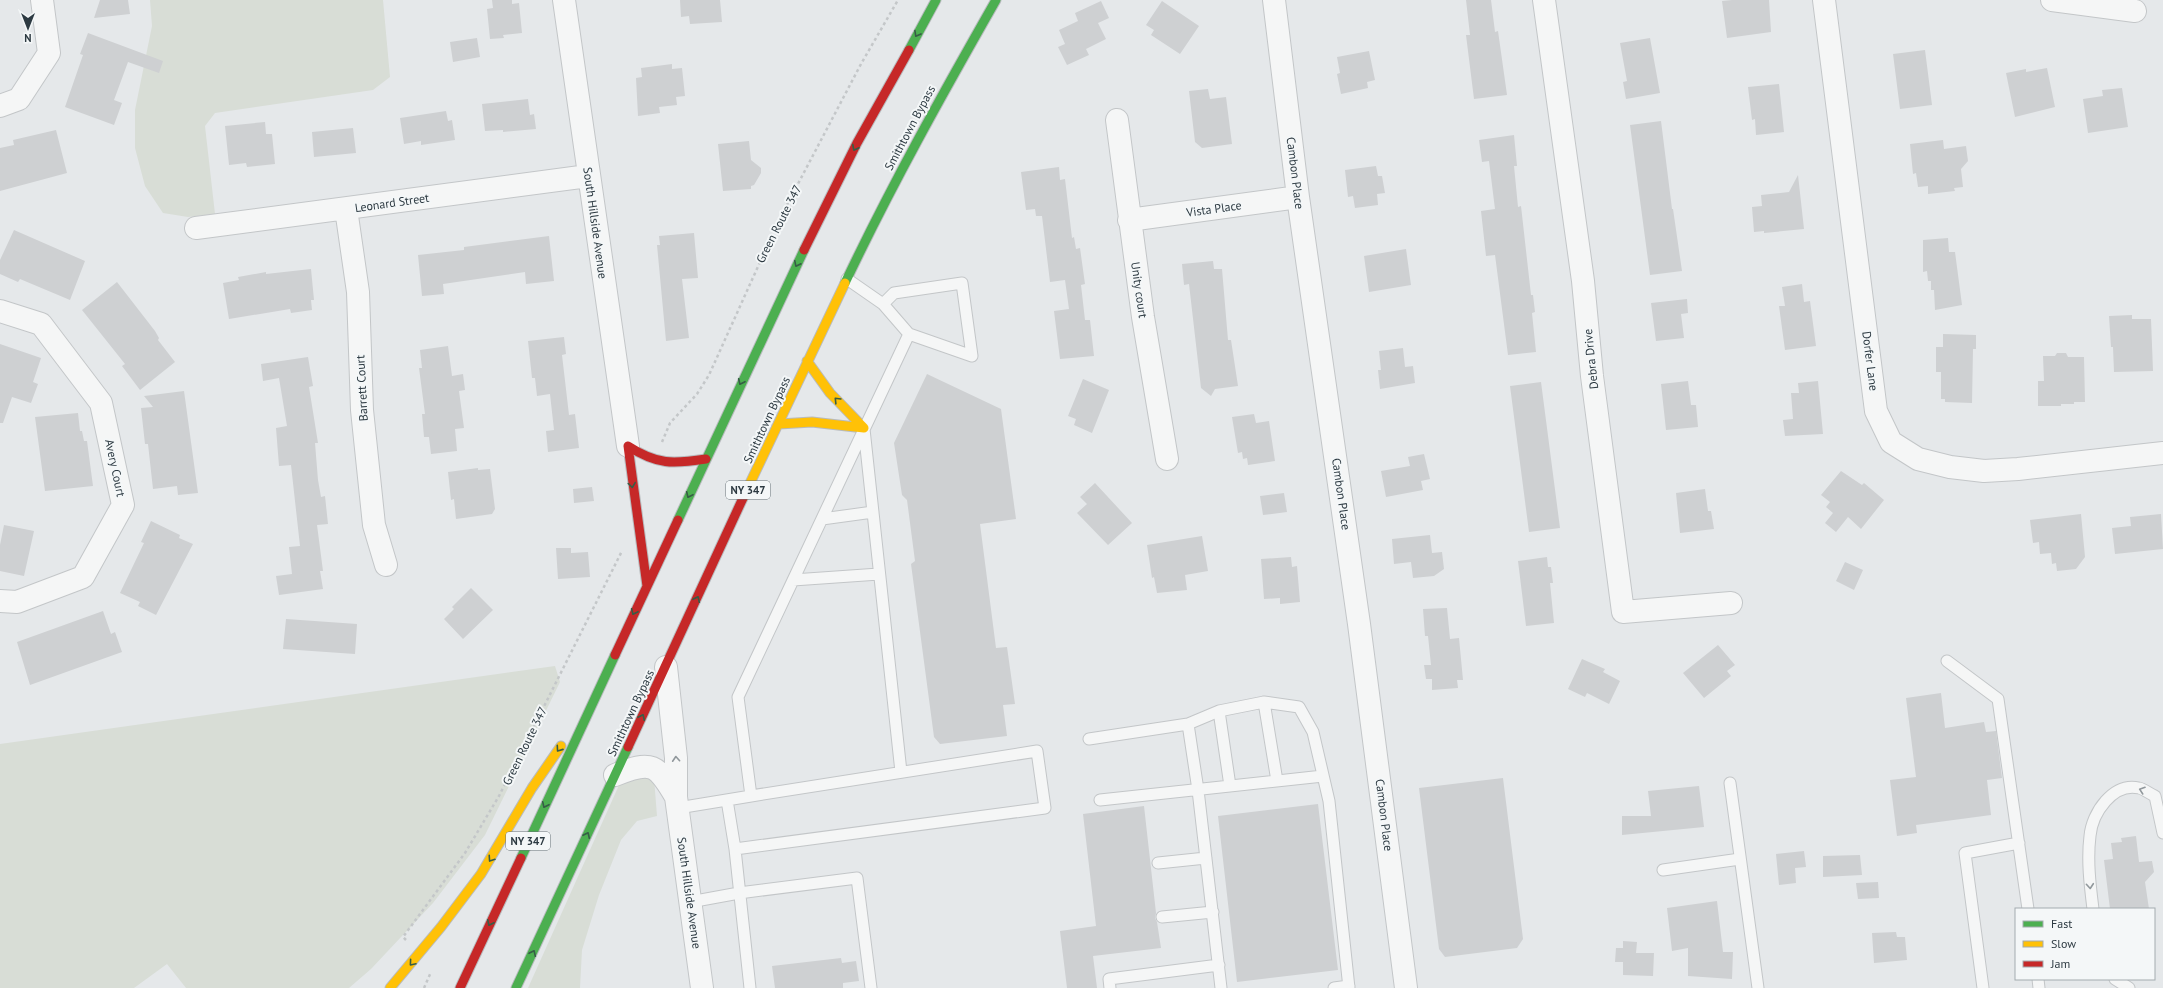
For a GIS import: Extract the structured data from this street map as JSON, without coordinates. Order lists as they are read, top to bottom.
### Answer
{
  "streets": {
    "highway": ["Smithtown Bypass", "NY 347"],
    "street": [
      "Cambon Place",
      "Leonard Street",
      "Vista Place",
      "South Hillside Avenue",
      "Unity court",
      "Debra Drive",
      "Dorfer Lane",
      "Barrett Court",
      "Avery Court"
    ],
    "path": ["Green Route 347"]
  },
  "crossings": [
    ["Smithtown Bypass", "South Hillside Avenue"],
    ["Cambon Place", "Vista Place"],
    ["Leonard Street", "South Hillside Avenue"],
    ["Leonard Street", "Barrett Court"],
    ["Vista Place", "Unity court"]
  ],
  "legend": ["Fast", "Slow", "Jam"],
  "north": "bottom"
}
